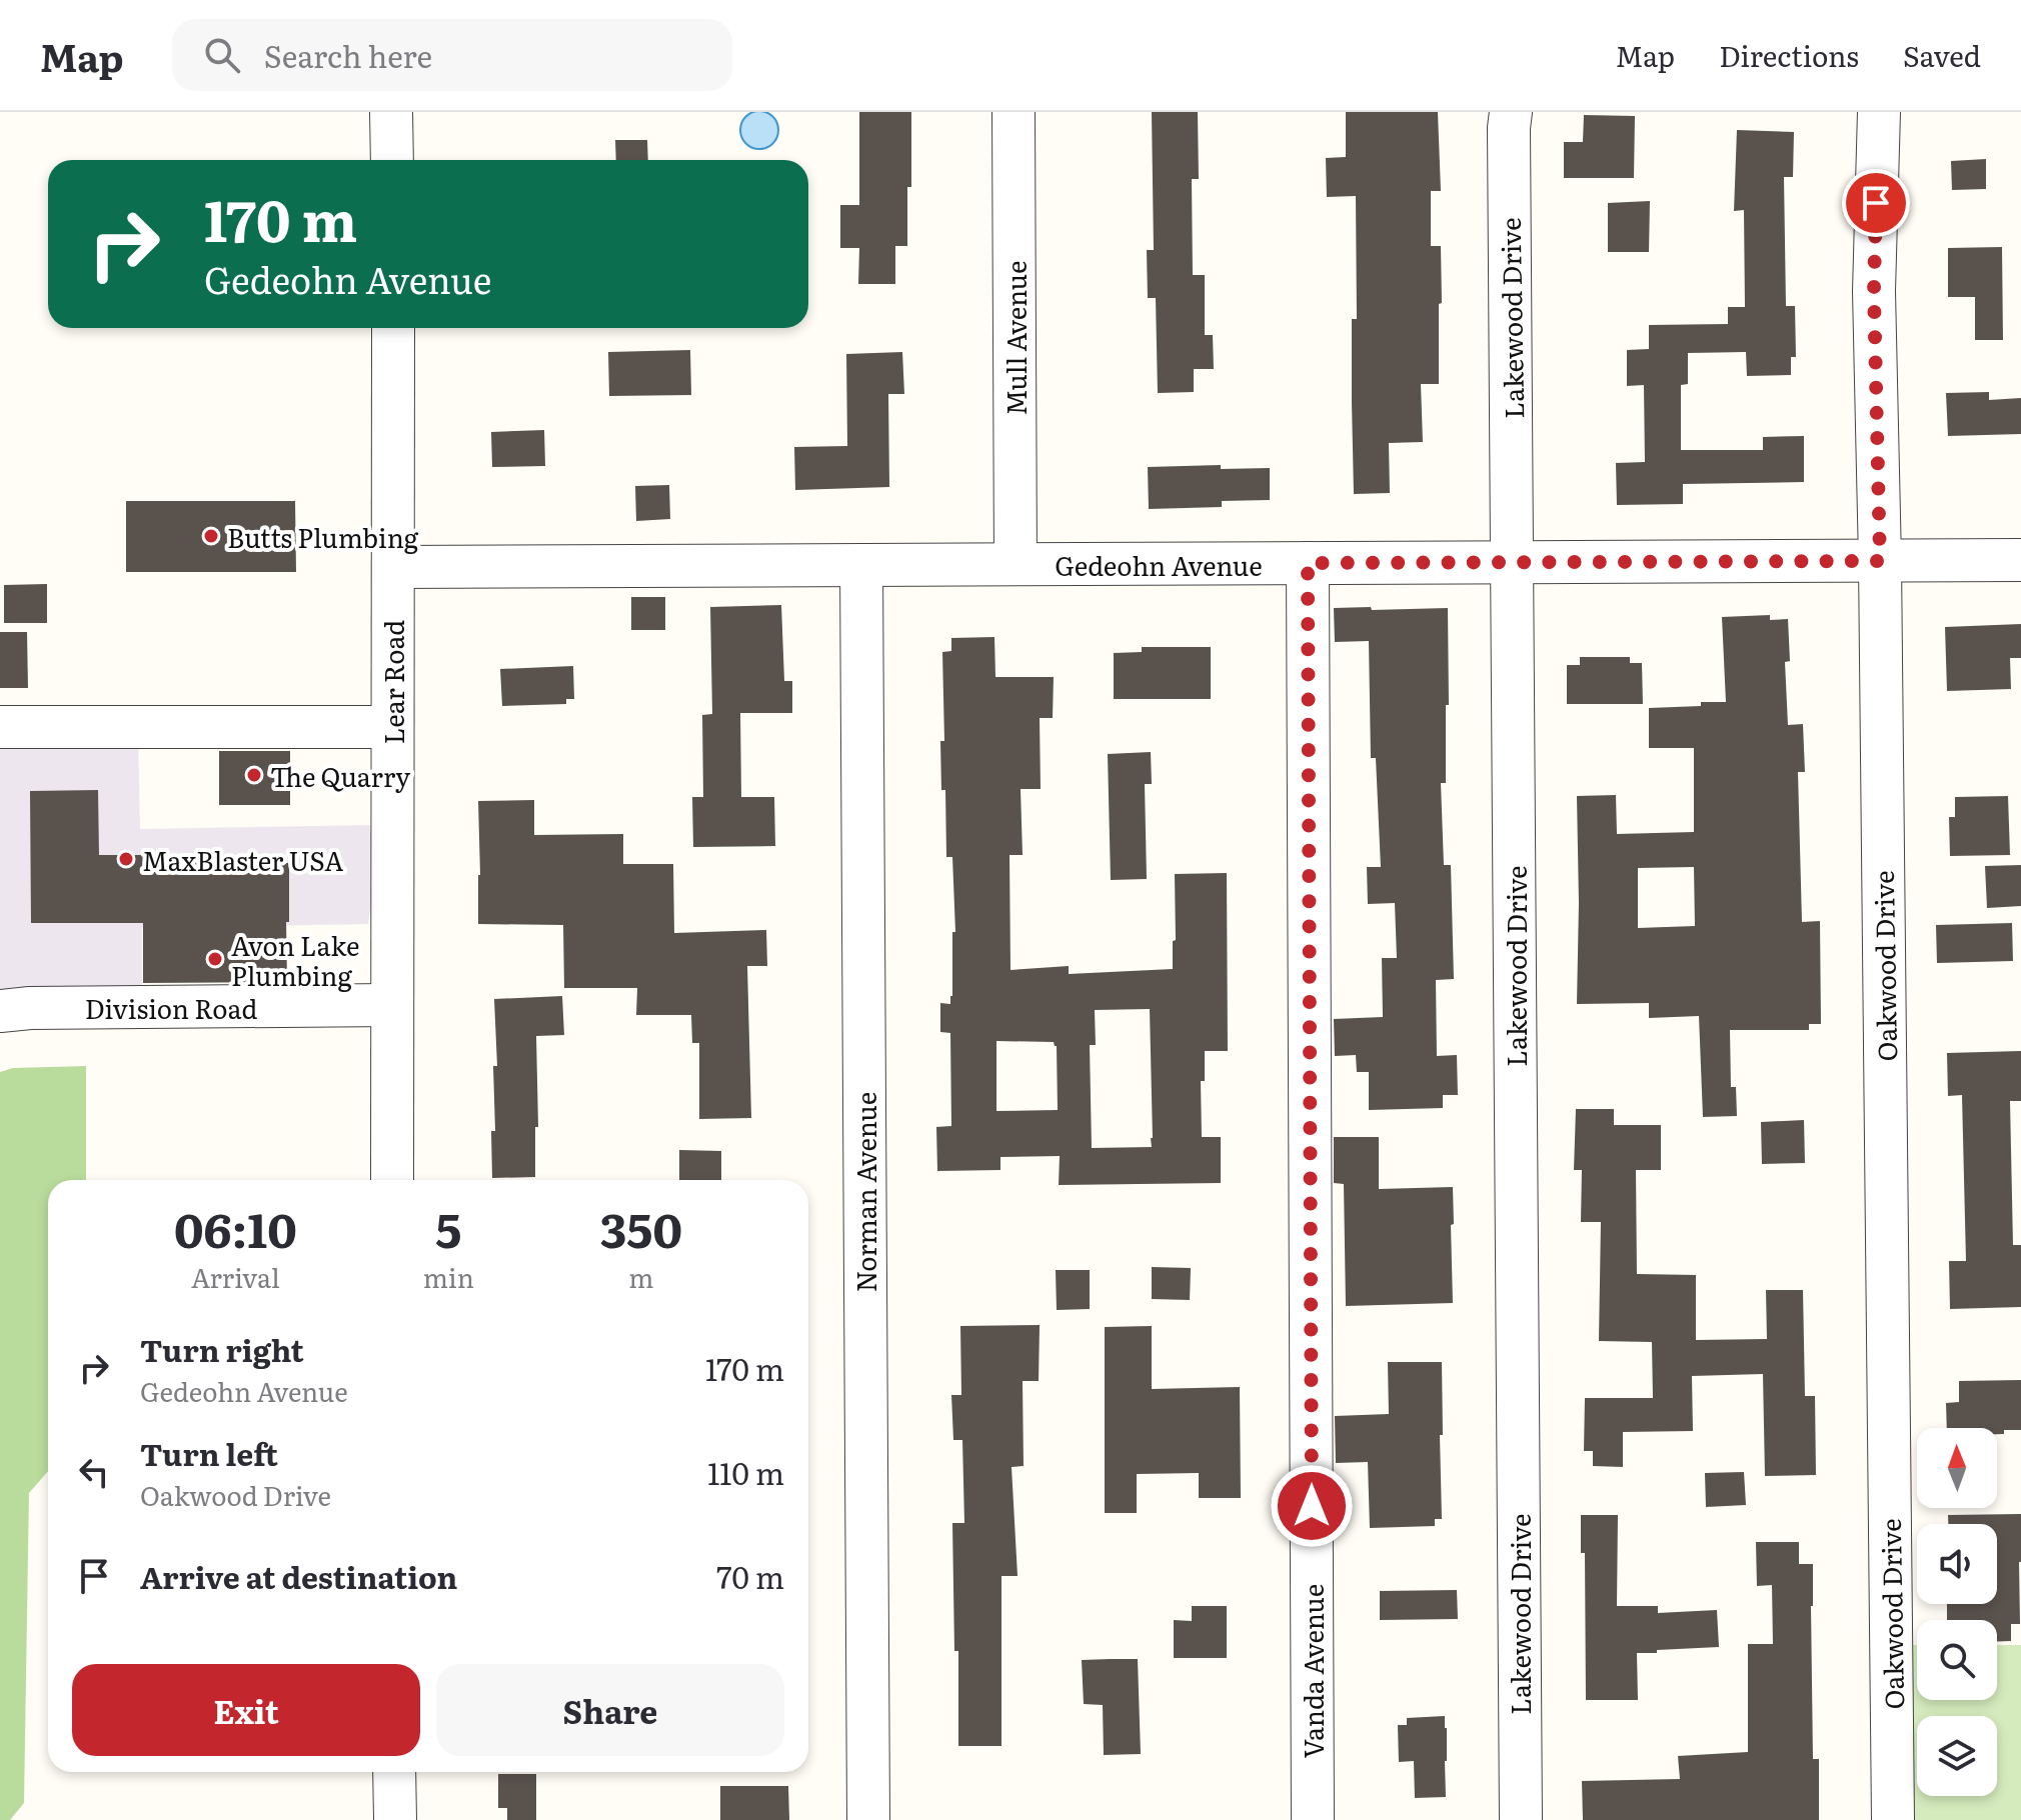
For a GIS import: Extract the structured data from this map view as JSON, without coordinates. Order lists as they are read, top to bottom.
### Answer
{
  "streets": {
    "street": [
      "Lakewood Drive",
      "Mull Avenue",
      "Gedeohn Avenue",
      "Lear Road",
      "Oakwood Drive",
      "Division Road",
      "Norman Avenue",
      "Vanda Avenue"
    ]
  },
  "crossings": [
    ["Lakewood Drive", "Gedeohn Avenue"],
    ["Mull Avenue", "Gedeohn Avenue"],
    ["Gedeohn Avenue", "Lear Road"],
    ["Gedeohn Avenue", "Oakwood Drive"],
    ["Gedeohn Avenue", "Norman Avenue"],
    ["Gedeohn Avenue", "Vanda Avenue"],
    ["Lear Road", "Division Road"]
  ],
  "places": [
    "Butts Plumbing",
    "The Quarry",
    "MaxBlaster USA",
    "Avon Lake Plumbing"
  ],
  "north": "top",
  "page": {
    "header": "Map",
    "search": "Search here",
    "nav": ["Map", "Directions", "Saved"],
    "turn": ["170 m", "Gedeohn Avenue"],
    "eta": [
      "06:10",
      "Arrival",
      "5",
      "min",
      "350",
      "m"
    ],
    "list": [
      {
        "name": "Turn right",
        "note": "Gedeohn Avenue",
        "value": "170 m"
      },
      {
        "name": "Turn left",
        "note": "Oakwood Drive",
        "value": "110 m"
      },
      {
        "name": "Arrive at destination",
        "value": "70 m"
      }
    ],
    "buttons": ["Exit", "Share"]
  }
}
